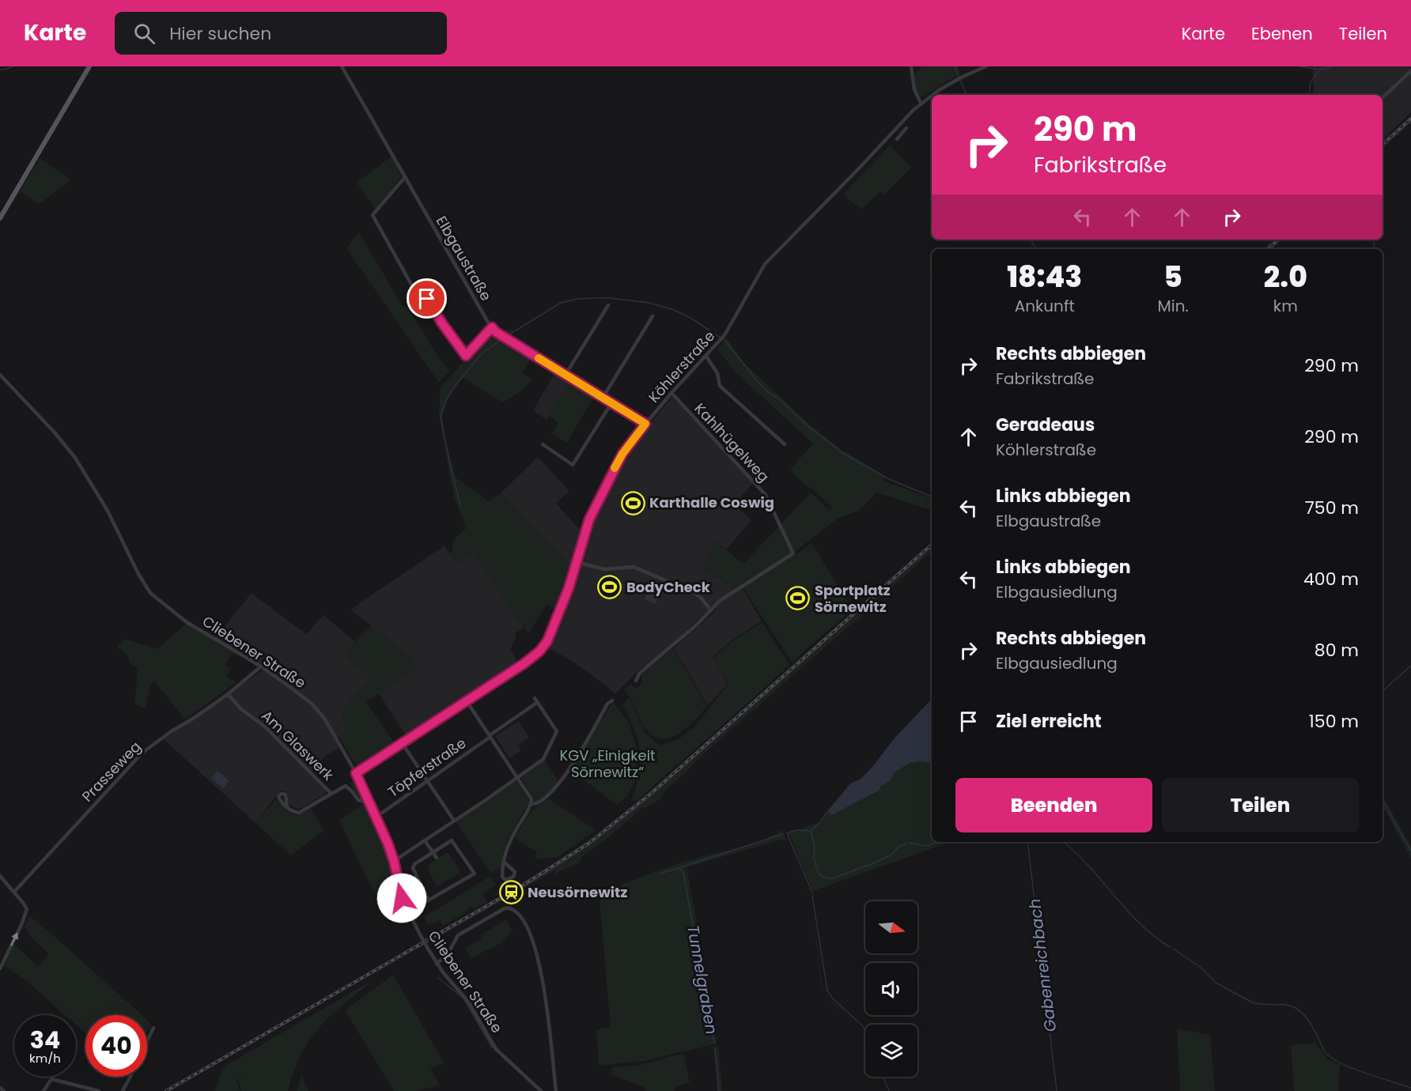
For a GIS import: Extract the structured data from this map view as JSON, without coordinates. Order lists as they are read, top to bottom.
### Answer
{
  "streets": {
    "street": [
      "Elbgaustraße",
      "Köhlerstraße",
      "Kahlhügelweg",
      "Cliebener Straße",
      "Am Glaswerk",
      "Töpferstraße",
      "Prasseweg"
    ]
  },
  "crossings": [
    ["Elbgaustraße", "Köhlerstraße"],
    ["Köhlerstraße", "Kahlhügelweg"],
    ["Köhlerstraße", "Cliebener Straße"],
    ["Cliebener Straße", "Am Glaswerk"],
    ["Cliebener Straße", "Töpferstraße"],
    ["Cliebener Straße", "Prasseweg"],
    ["Am Glaswerk", "Prasseweg"]
  ],
  "water": ["Gabenreichbach", "Tunnelgraben"],
  "parks": ["KGV „Einigkeit Sörnewitz“"],
  "places": {
    "sports": ["Karthalle Coswig", "BodyCheck", "Sportplatz Sörnewitz"],
    "station": ["Neusörnewitz"]
  },
  "north": "right",
  "page": {
    "header": "Karte",
    "search": "Hier suchen",
    "nav": ["Karte", "Ebenen", "Teilen"],
    "turn": ["290 m", "Fabrikstraße"],
    "eta": [
      "18:43",
      "Ankunft",
      "5",
      "Min.",
      "2.0",
      "km"
    ],
    "list": [
      {
        "name": "Rechts abbiegen",
        "note": "Fabrikstraße",
        "value": "290 m"
      },
      {
        "name": "Geradeaus",
        "note": "Köhlerstraße",
        "value": "290 m"
      },
      {
        "name": "Links abbiegen",
        "note": "Elbgaustraße",
        "value": "750 m"
      },
      {
        "name": "Links abbiegen",
        "note": "Elbgausiedlung",
        "value": "400 m"
      },
      {
        "name": "Rechts abbiegen",
        "note": "Elbgausiedlung",
        "value": "80 m"
      },
      {
        "name": "Ziel erreicht",
        "value": "150 m"
      }
    ],
    "buttons": ["Beenden", "Teilen"],
    "speed": "34 km/h",
    "limit": "40"
  }
}
